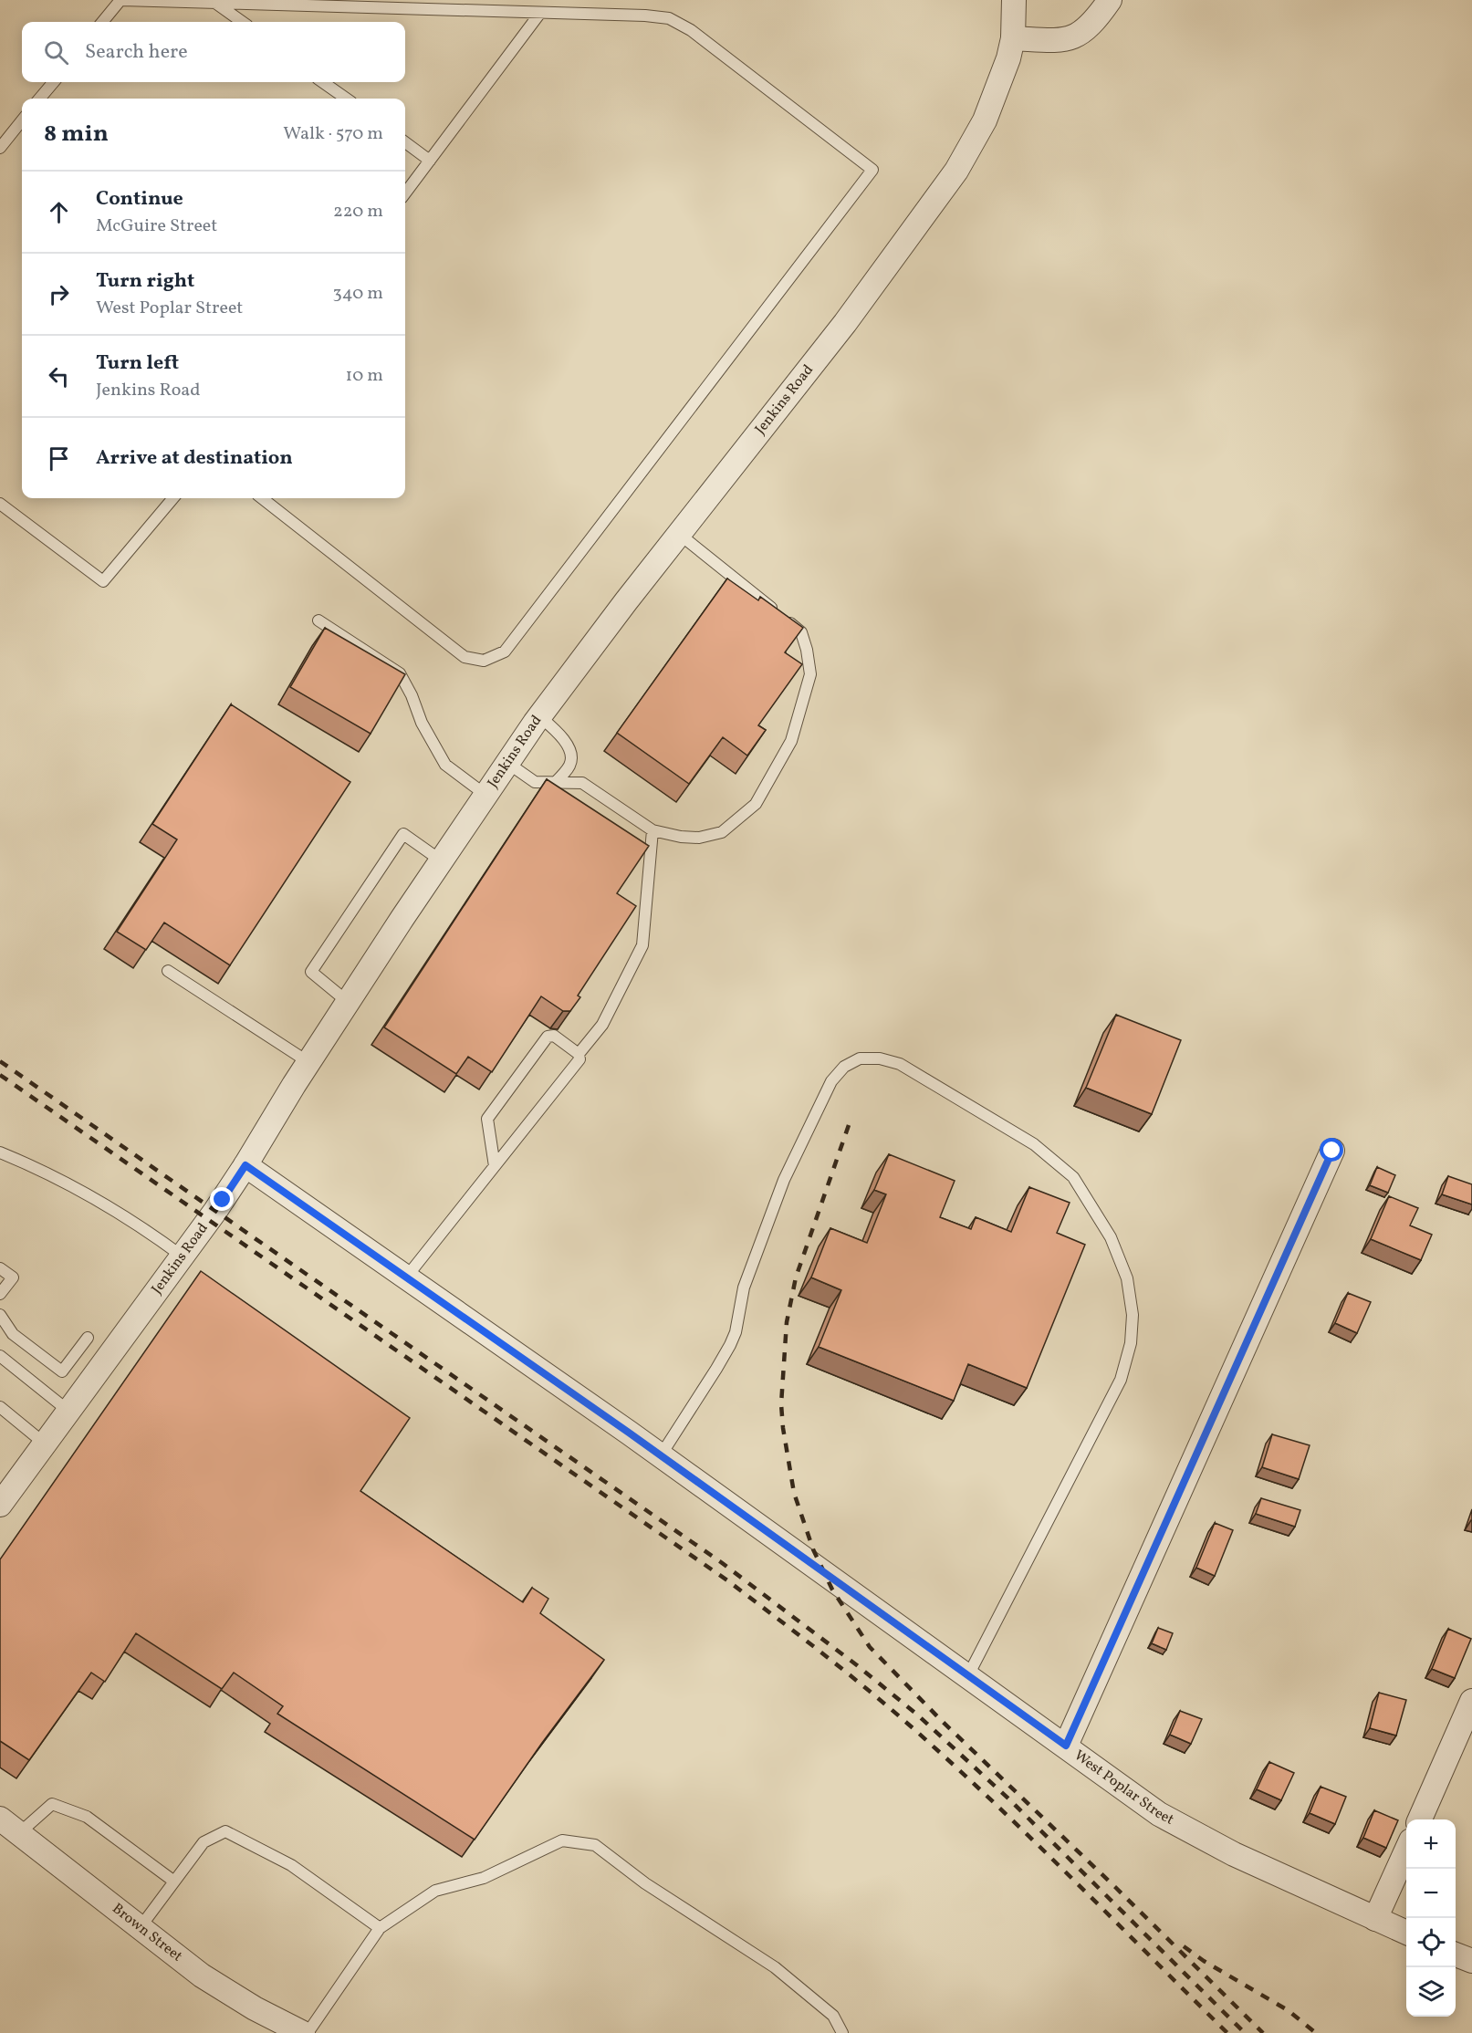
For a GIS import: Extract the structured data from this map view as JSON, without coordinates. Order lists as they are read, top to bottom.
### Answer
{
  "streets": {
    "street": ["Jenkins Road", "West Poplar Street", "Brown Street"]
  },
  "crossings": [
    ["Jenkins Road", "West Poplar Street"]
  ],
  "page": {
    "search": "Search here",
    "heading": ["8 min", "Walk · 570 m"],
    "list": [
      ["Continue", "McGuire Street", "220 m"],
      ["Turn right", "West Poplar Street", "340 m"],
      ["Turn left", "Jenkins Road", "10 m"],
      "Arrive at destination"
    ],
    "map_buttons": ["+", "−"]
  }
}
